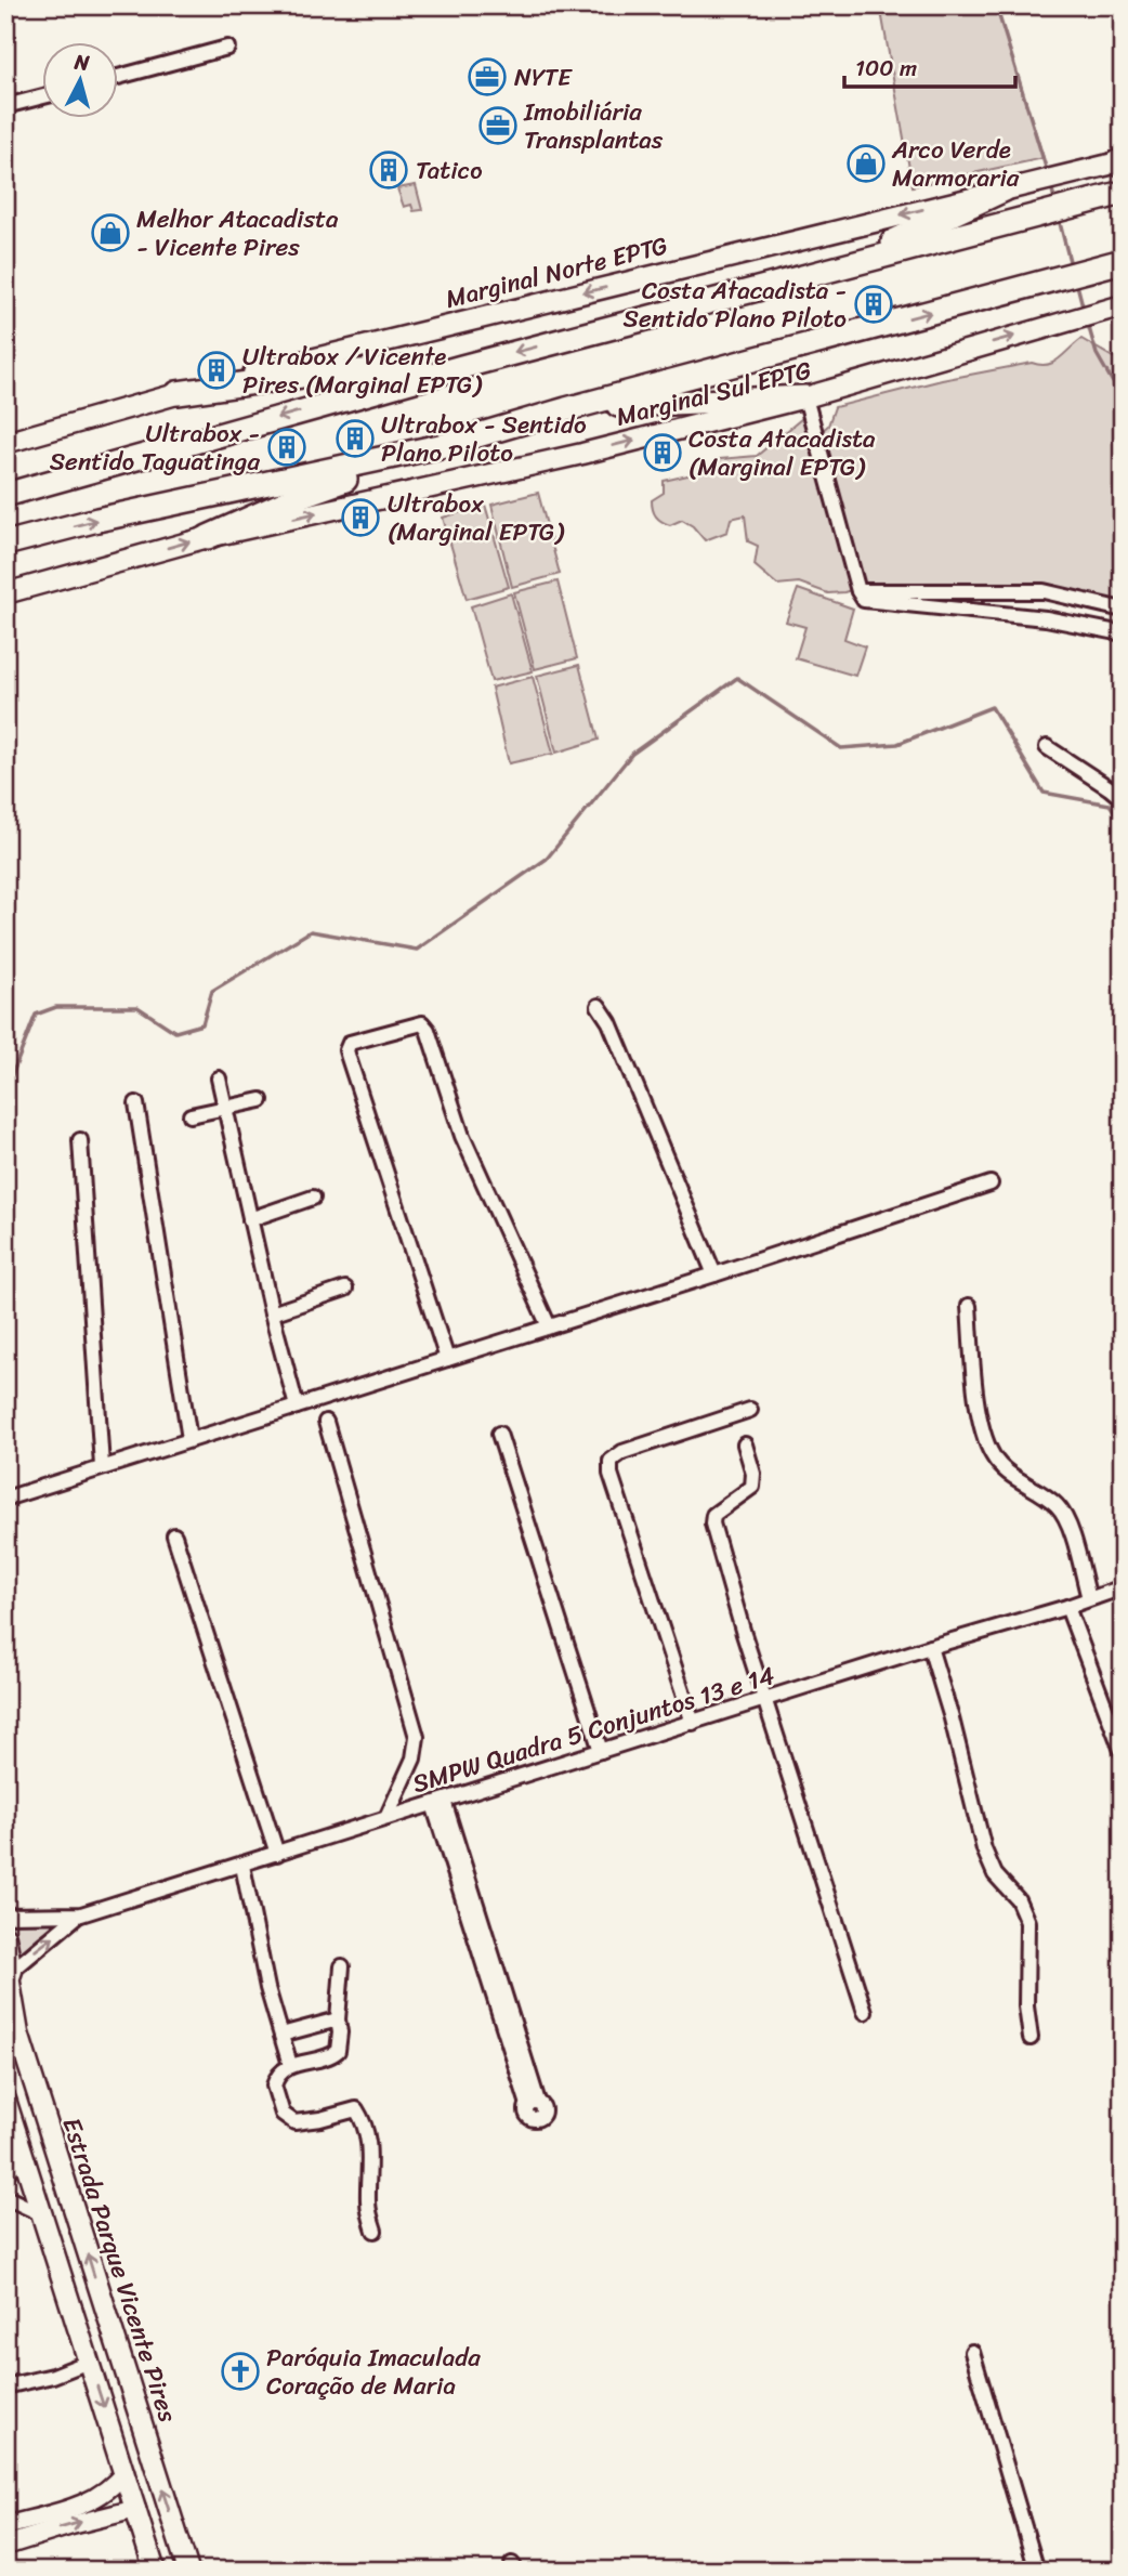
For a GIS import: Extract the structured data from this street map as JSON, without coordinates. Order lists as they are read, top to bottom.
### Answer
{
  "streets": {
    "main road": ["Marginal Norte EPTG", "Marginal Sul EPTG", "Estrada Parque Vicente Pires"],
    "street": ["SMPW Quadra 5 Conjuntos 13 e 14"]
  },
  "crossings": [
    ["SMPW Quadra 5 Conjuntos 13 e 14", "Estrada Parque Vicente Pires"]
  ],
  "one_way": ["Marginal Norte EPTG", "Marginal Sul EPTG"],
  "places": {
    "office": ["NYTE", "Imobiliária Transplantas"],
    "shop": ["Arco Verde Marmoraria", "Melhor Atacadista - Vicente Pires"],
    "building": [
      "Tatico",
      "Costa Atacadista - Sentido Plano Piloto",
      "Ultrabox / Vicente Pires (Marginal EPTG)",
      "Ultrabox - Sentido Plano Piloto",
      "Ultrabox - Sentido Taguatinga",
      "Costa Atacadista (Marginal EPTG)",
      "Ultrabox (Marginal EPTG)"
    ],
    "church": ["Paróquia Imaculada Coração de Maria"]
  },
  "scale_bar": "100 m",
  "north": "top"
}
